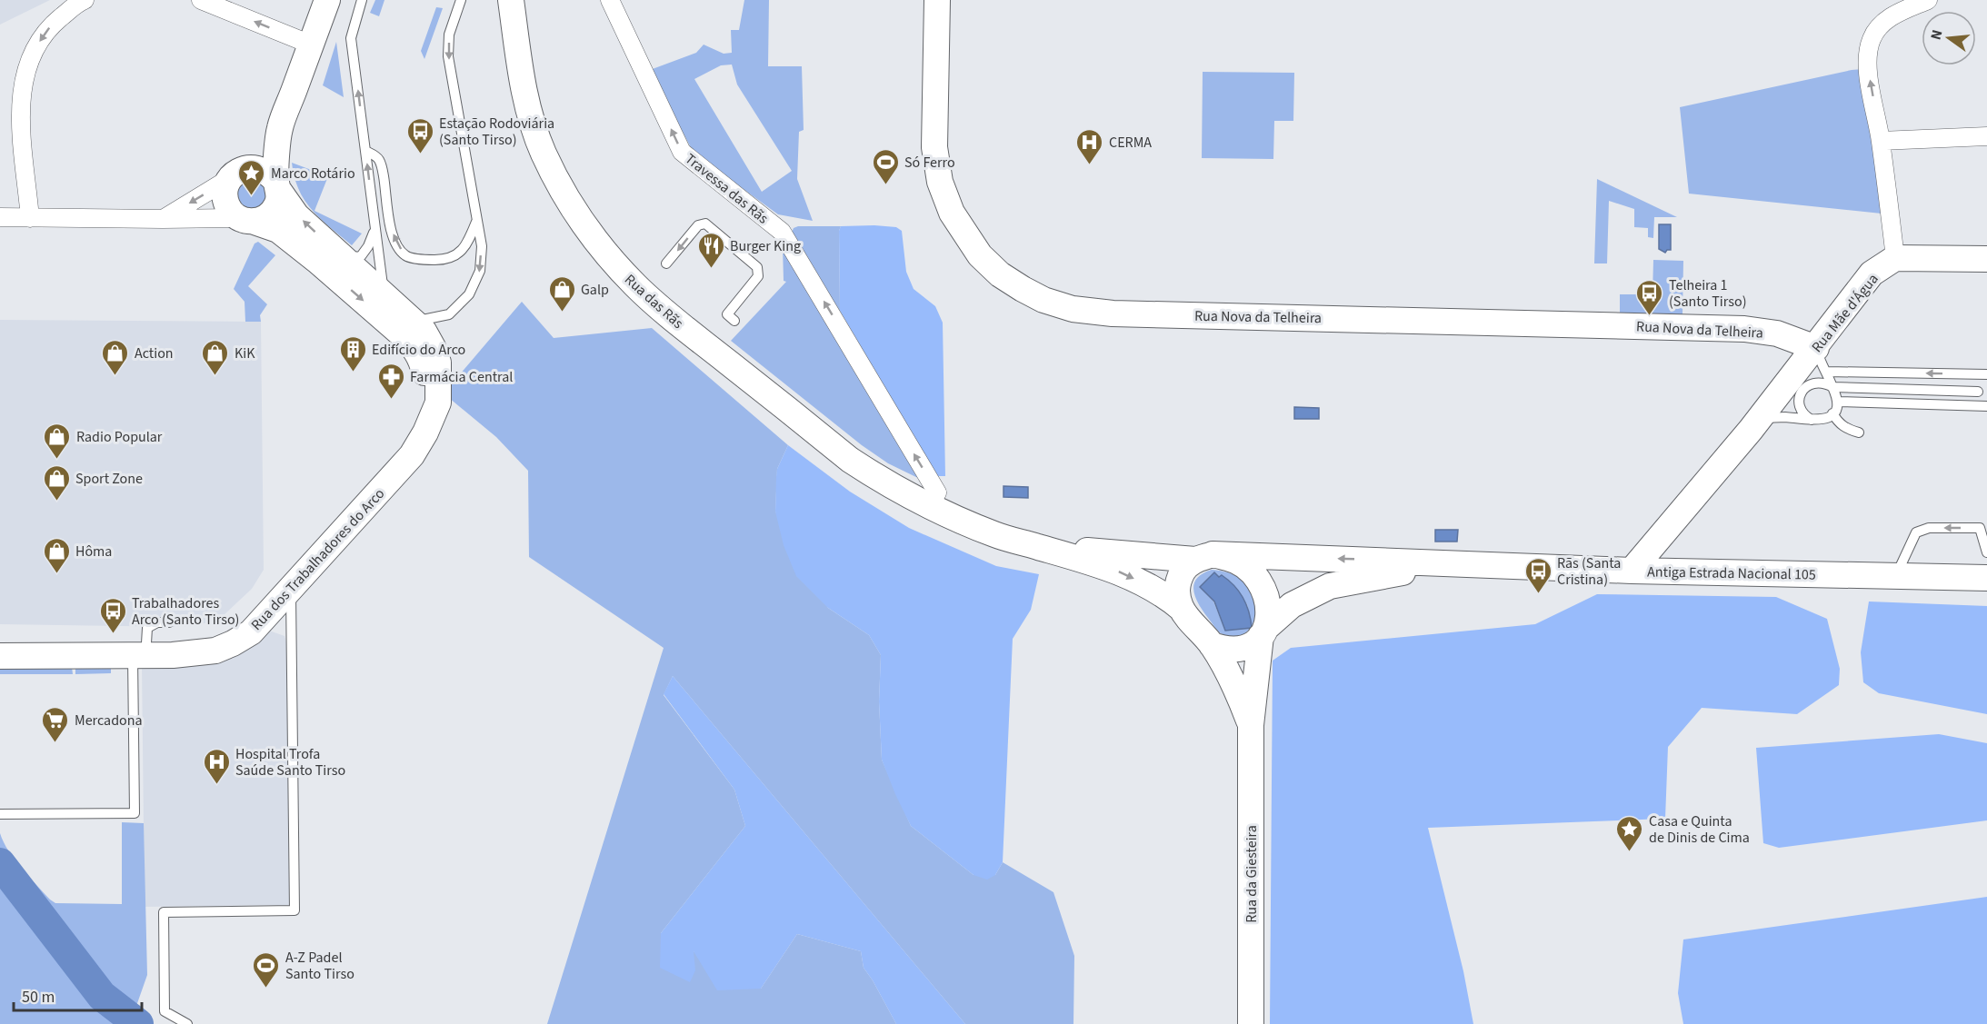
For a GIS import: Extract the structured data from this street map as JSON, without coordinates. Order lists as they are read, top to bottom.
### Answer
{
  "streets": {
    "street": [
      "Travessa das Rãs",
      "Rua das Rãs",
      "Rua Mãe d'Água",
      "Rua Nova da Telheira",
      "Rua dos Trabalhadores do Arco",
      "Antiga Estrada Nacional 105",
      "Rua da Giesteira"
    ]
  },
  "crossings": [
    ["Travessa das Rãs", "Rua das Rãs"],
    ["Travessa das Rãs", "Antiga Estrada Nacional 105"],
    ["Rua das Rãs", "Antiga Estrada Nacional 105"],
    ["Rua Mãe d'Água", "Rua Nova da Telheira"],
    ["Rua Mãe d'Água", "Antiga Estrada Nacional 105"]
  ],
  "one_way": ["Travessa das Rãs"],
  "places": {
    "bus stop": [
      "Estação Rodoviária (Santo Tirso)",
      "Telheira 1 (Santo Tirso)",
      "Rãs (Santa Cristina)",
      "Trabalhadores Arco (Santo Tirso)"
    ],
    "hospital": ["CERMA", "Hospital Trofa Saúde Santo Tirso"],
    "sports": ["Só Ferro", "A-Z Padel Santo Tirso"],
    "place": ["Marco Rotário", "Casa e Quinta de Dinis de Cima"],
    "restaurant": ["Burger King"],
    "shop": [
      "Galp",
      "Action",
      "KiK",
      "Radio Popular",
      "Sport Zone",
      "Hôma"
    ],
    "building": ["Edifício do Arco"],
    "pharmacy": ["Farmácia Central"],
    "supermarket": ["Mercadona"]
  },
  "scale_bar": "50 m",
  "north": "left"
}
